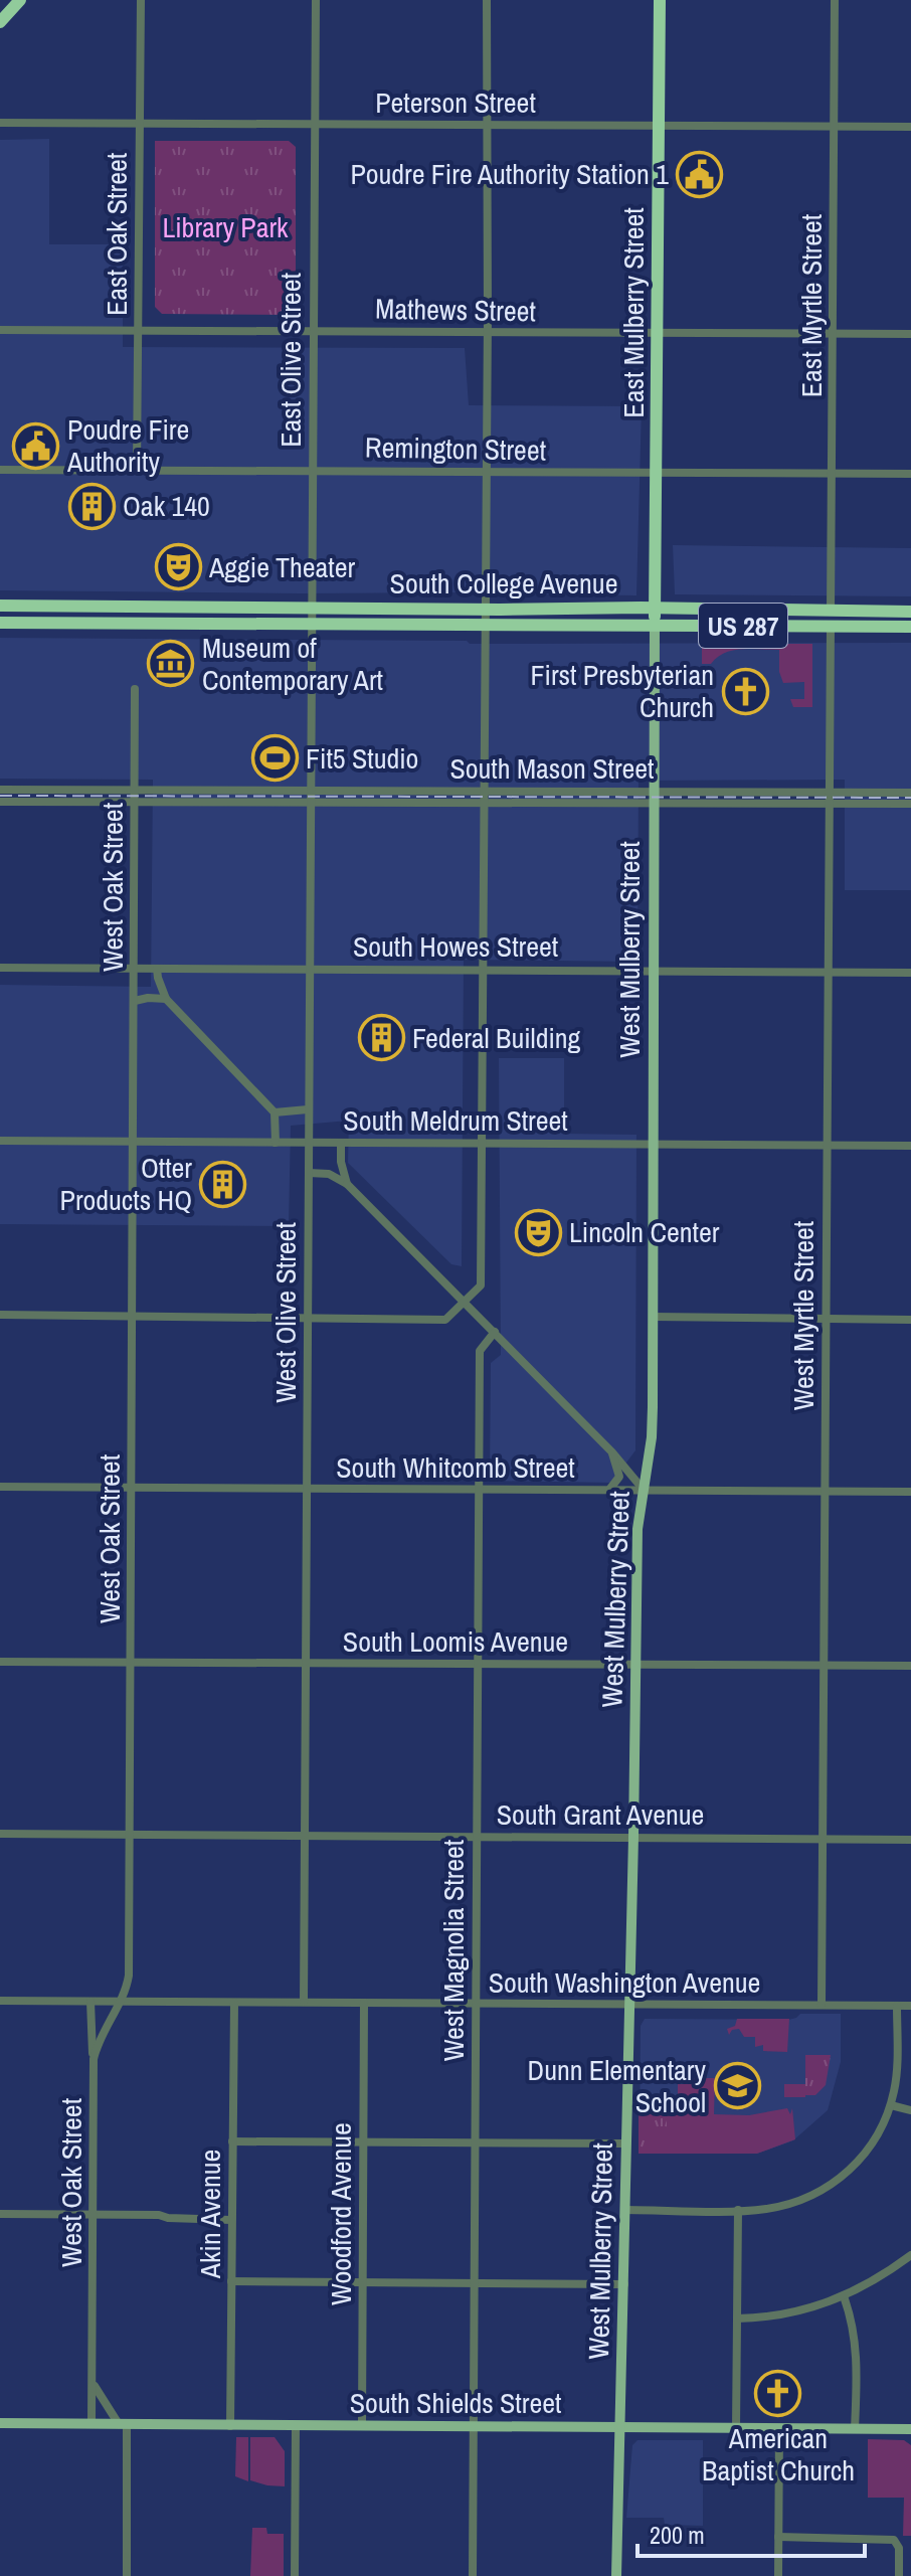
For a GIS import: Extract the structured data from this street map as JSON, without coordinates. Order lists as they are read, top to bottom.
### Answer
{
  "streets": {
    "highway": ["East Mulberry Street", "South College Avenue", "US 287"],
    "main road": ["West Mulberry Street", "South Shields Street"],
    "street": [
      "Peterson Street",
      "East Oak Street",
      "East Myrtle Street",
      "Mathews Street",
      "East Olive Street",
      "Remington Street",
      "South Mason Street",
      "West Oak Street",
      "South Howes Street",
      "South Meldrum Street",
      "West Olive Street",
      "West Myrtle Street",
      "South Whitcomb Street",
      "South Loomis Avenue",
      "South Grant Avenue",
      "West Magnolia Street",
      "South Washington Avenue",
      "Akin Avenue",
      "Woodford Avenue"
    ]
  },
  "crossings": [
    ["Peterson Street", "East Oak Street"],
    ["Peterson Street", "East Myrtle Street"],
    ["Peterson Street", "East Mulberry Street"],
    ["Peterson Street", "East Olive Street"],
    ["East Oak Street", "Mathews Street"],
    ["East Oak Street", "Remington Street"],
    ["East Myrtle Street", "Mathews Street"],
    ["East Myrtle Street", "Remington Street"],
    ["East Myrtle Street", "South College Avenue"],
    ["Mathews Street", "East Mulberry Street"],
    ["Mathews Street", "East Olive Street"],
    ["East Mulberry Street", "Remington Street"],
    ["East Mulberry Street", "South College Avenue"],
    ["East Mulberry Street", "West Mulberry Street"],
    ["East Olive Street", "Remington Street"],
    ["East Olive Street", "South College Avenue"],
    ["East Olive Street", "West Olive Street"],
    ["South College Avenue", "West Mulberry Street"],
    ["South College Avenue", "West Olive Street"],
    ["South College Avenue", "West Myrtle Street"],
    ["South Mason Street", "West Oak Street"],
    ["South Mason Street", "West Mulberry Street"],
    ["South Mason Street", "West Olive Street"],
    ["South Mason Street", "West Myrtle Street"],
    ["West Oak Street", "South Howes Street"],
    ["West Oak Street", "South Meldrum Street"],
    ["West Oak Street", "South Whitcomb Street"],
    ["West Oak Street", "South Loomis Avenue"],
    ["West Oak Street", "South Grant Avenue"],
    ["West Oak Street", "South Washington Avenue"],
    ["West Oak Street", "South Shields Street"],
    ["South Howes Street", "West Mulberry Street"],
    ["South Howes Street", "West Olive Street"],
    ["South Howes Street", "West Myrtle Street"],
    ["West Mulberry Street", "South Meldrum Street"],
    ["West Mulberry Street", "South Whitcomb Street"],
    ["West Mulberry Street", "South Loomis Avenue"],
    ["West Mulberry Street", "South Grant Avenue"],
    ["West Mulberry Street", "South Washington Avenue"],
    ["West Mulberry Street", "South Shields Street"],
    ["South Meldrum Street", "West Olive Street"],
    ["South Meldrum Street", "West Myrtle Street"],
    ["West Olive Street", "South Whitcomb Street"],
    ["West Olive Street", "South Loomis Avenue"],
    ["West Olive Street", "South Grant Avenue"],
    ["West Olive Street", "South Washington Avenue"],
    ["West Myrtle Street", "South Whitcomb Street"],
    ["West Myrtle Street", "South Loomis Avenue"],
    ["West Myrtle Street", "South Grant Avenue"],
    ["West Myrtle Street", "South Washington Avenue"],
    ["South Whitcomb Street", "West Magnolia Street"],
    ["South Loomis Avenue", "West Magnolia Street"],
    ["South Grant Avenue", "West Magnolia Street"],
    ["West Magnolia Street", "South Washington Avenue"],
    ["West Magnolia Street", "South Shields Street"],
    ["South Washington Avenue", "Akin Avenue"],
    ["South Washington Avenue", "Woodford Avenue"],
    ["Akin Avenue", "South Shields Street"],
    ["Woodford Avenue", "South Shields Street"]
  ],
  "parks": ["Library Park"],
  "places": {
    "public building": ["Poudre Fire Authority Station 1", "Poudre Fire Authority"],
    "building": ["Oak 140", "Federal Building", "Otter Products HQ"],
    "theatre": ["Aggie Theater", "Lincoln Center"],
    "museum": ["Museum of Contemporary Art"],
    "church": ["First Presbyterian Church", "American Baptist Church"],
    "sports": ["Fit5 Studio"],
    "school or university": ["Dunn Elementary School"]
  },
  "scale_bar": "200 m"
}
